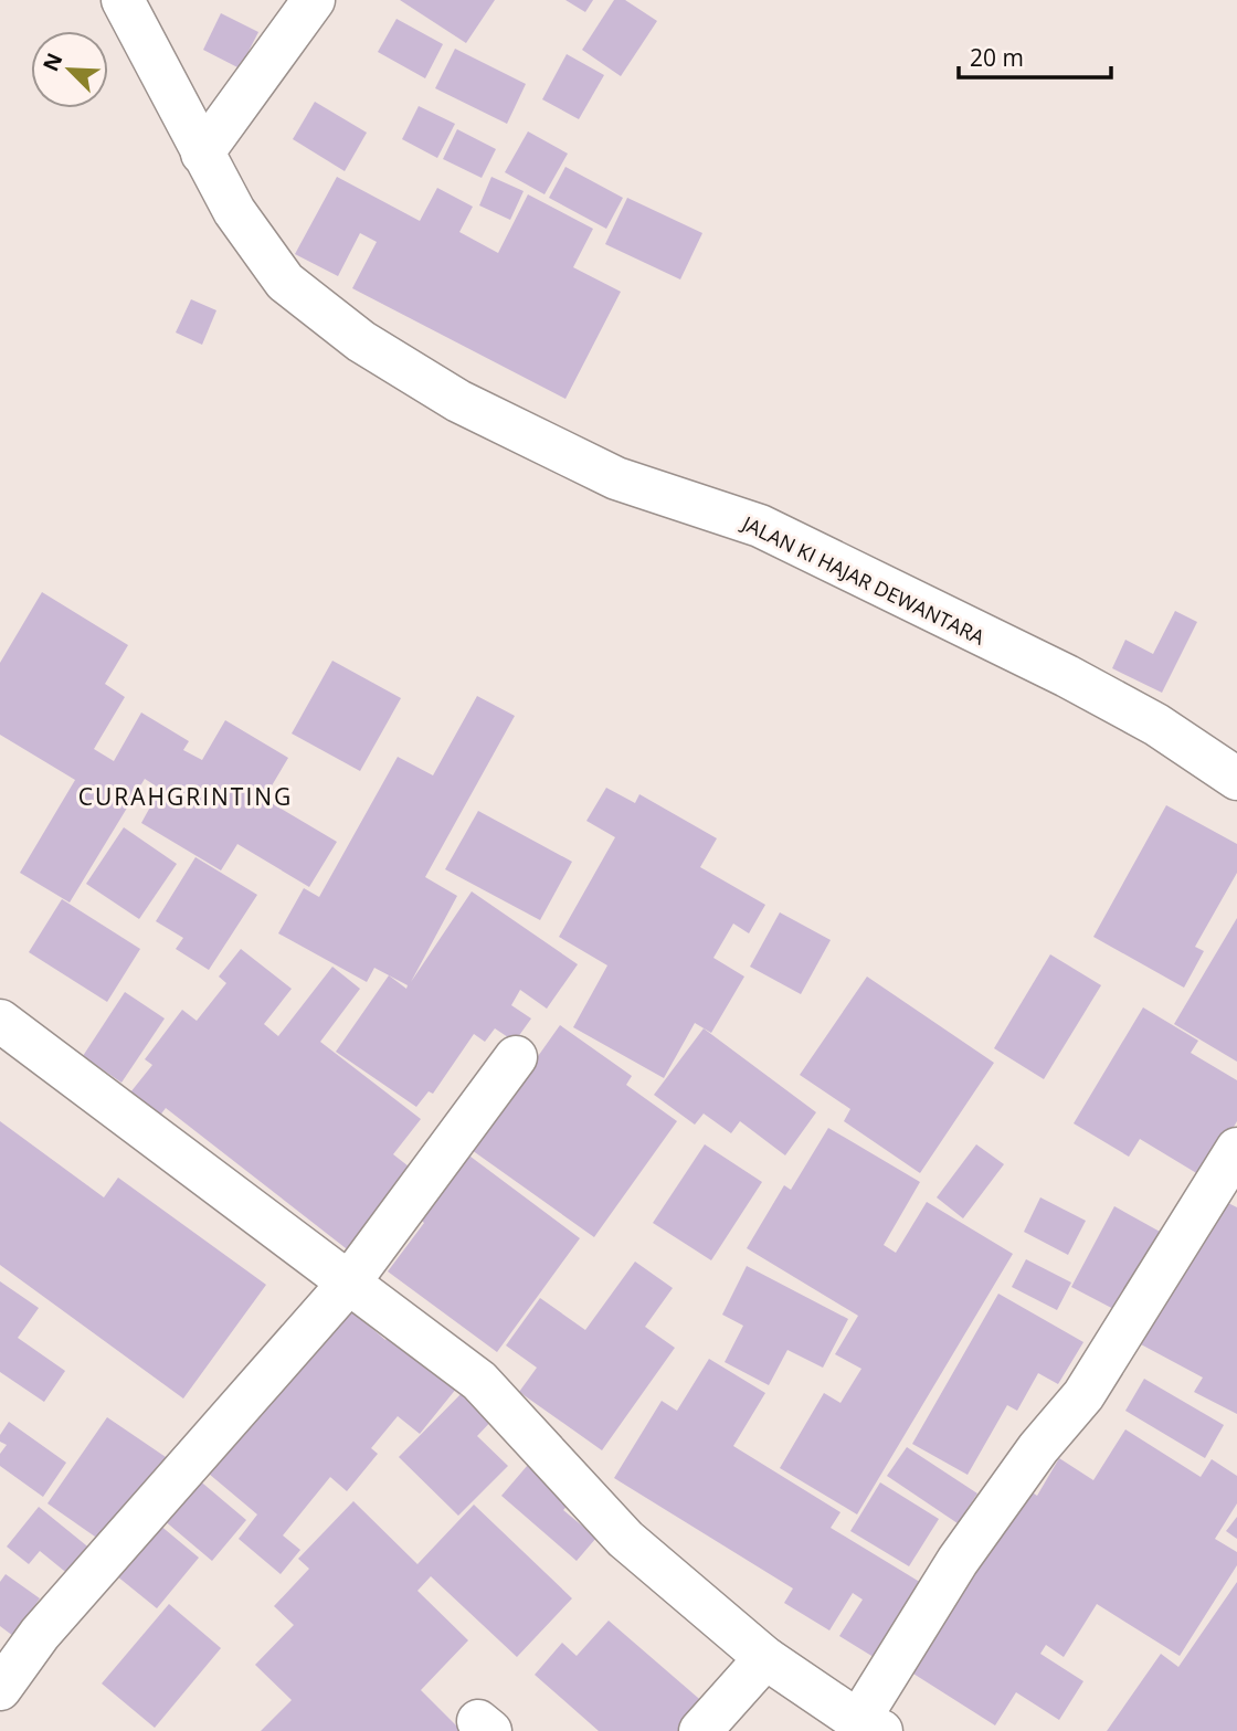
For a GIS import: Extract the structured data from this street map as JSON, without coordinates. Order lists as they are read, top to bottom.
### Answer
{
  "streets": {
    "street": ["JALAN KI HAJAR DEWANTARA"]
  },
  "districts": ["CURAHGRINTING"],
  "scale_bar": "20 m",
  "north": "top left"
}
